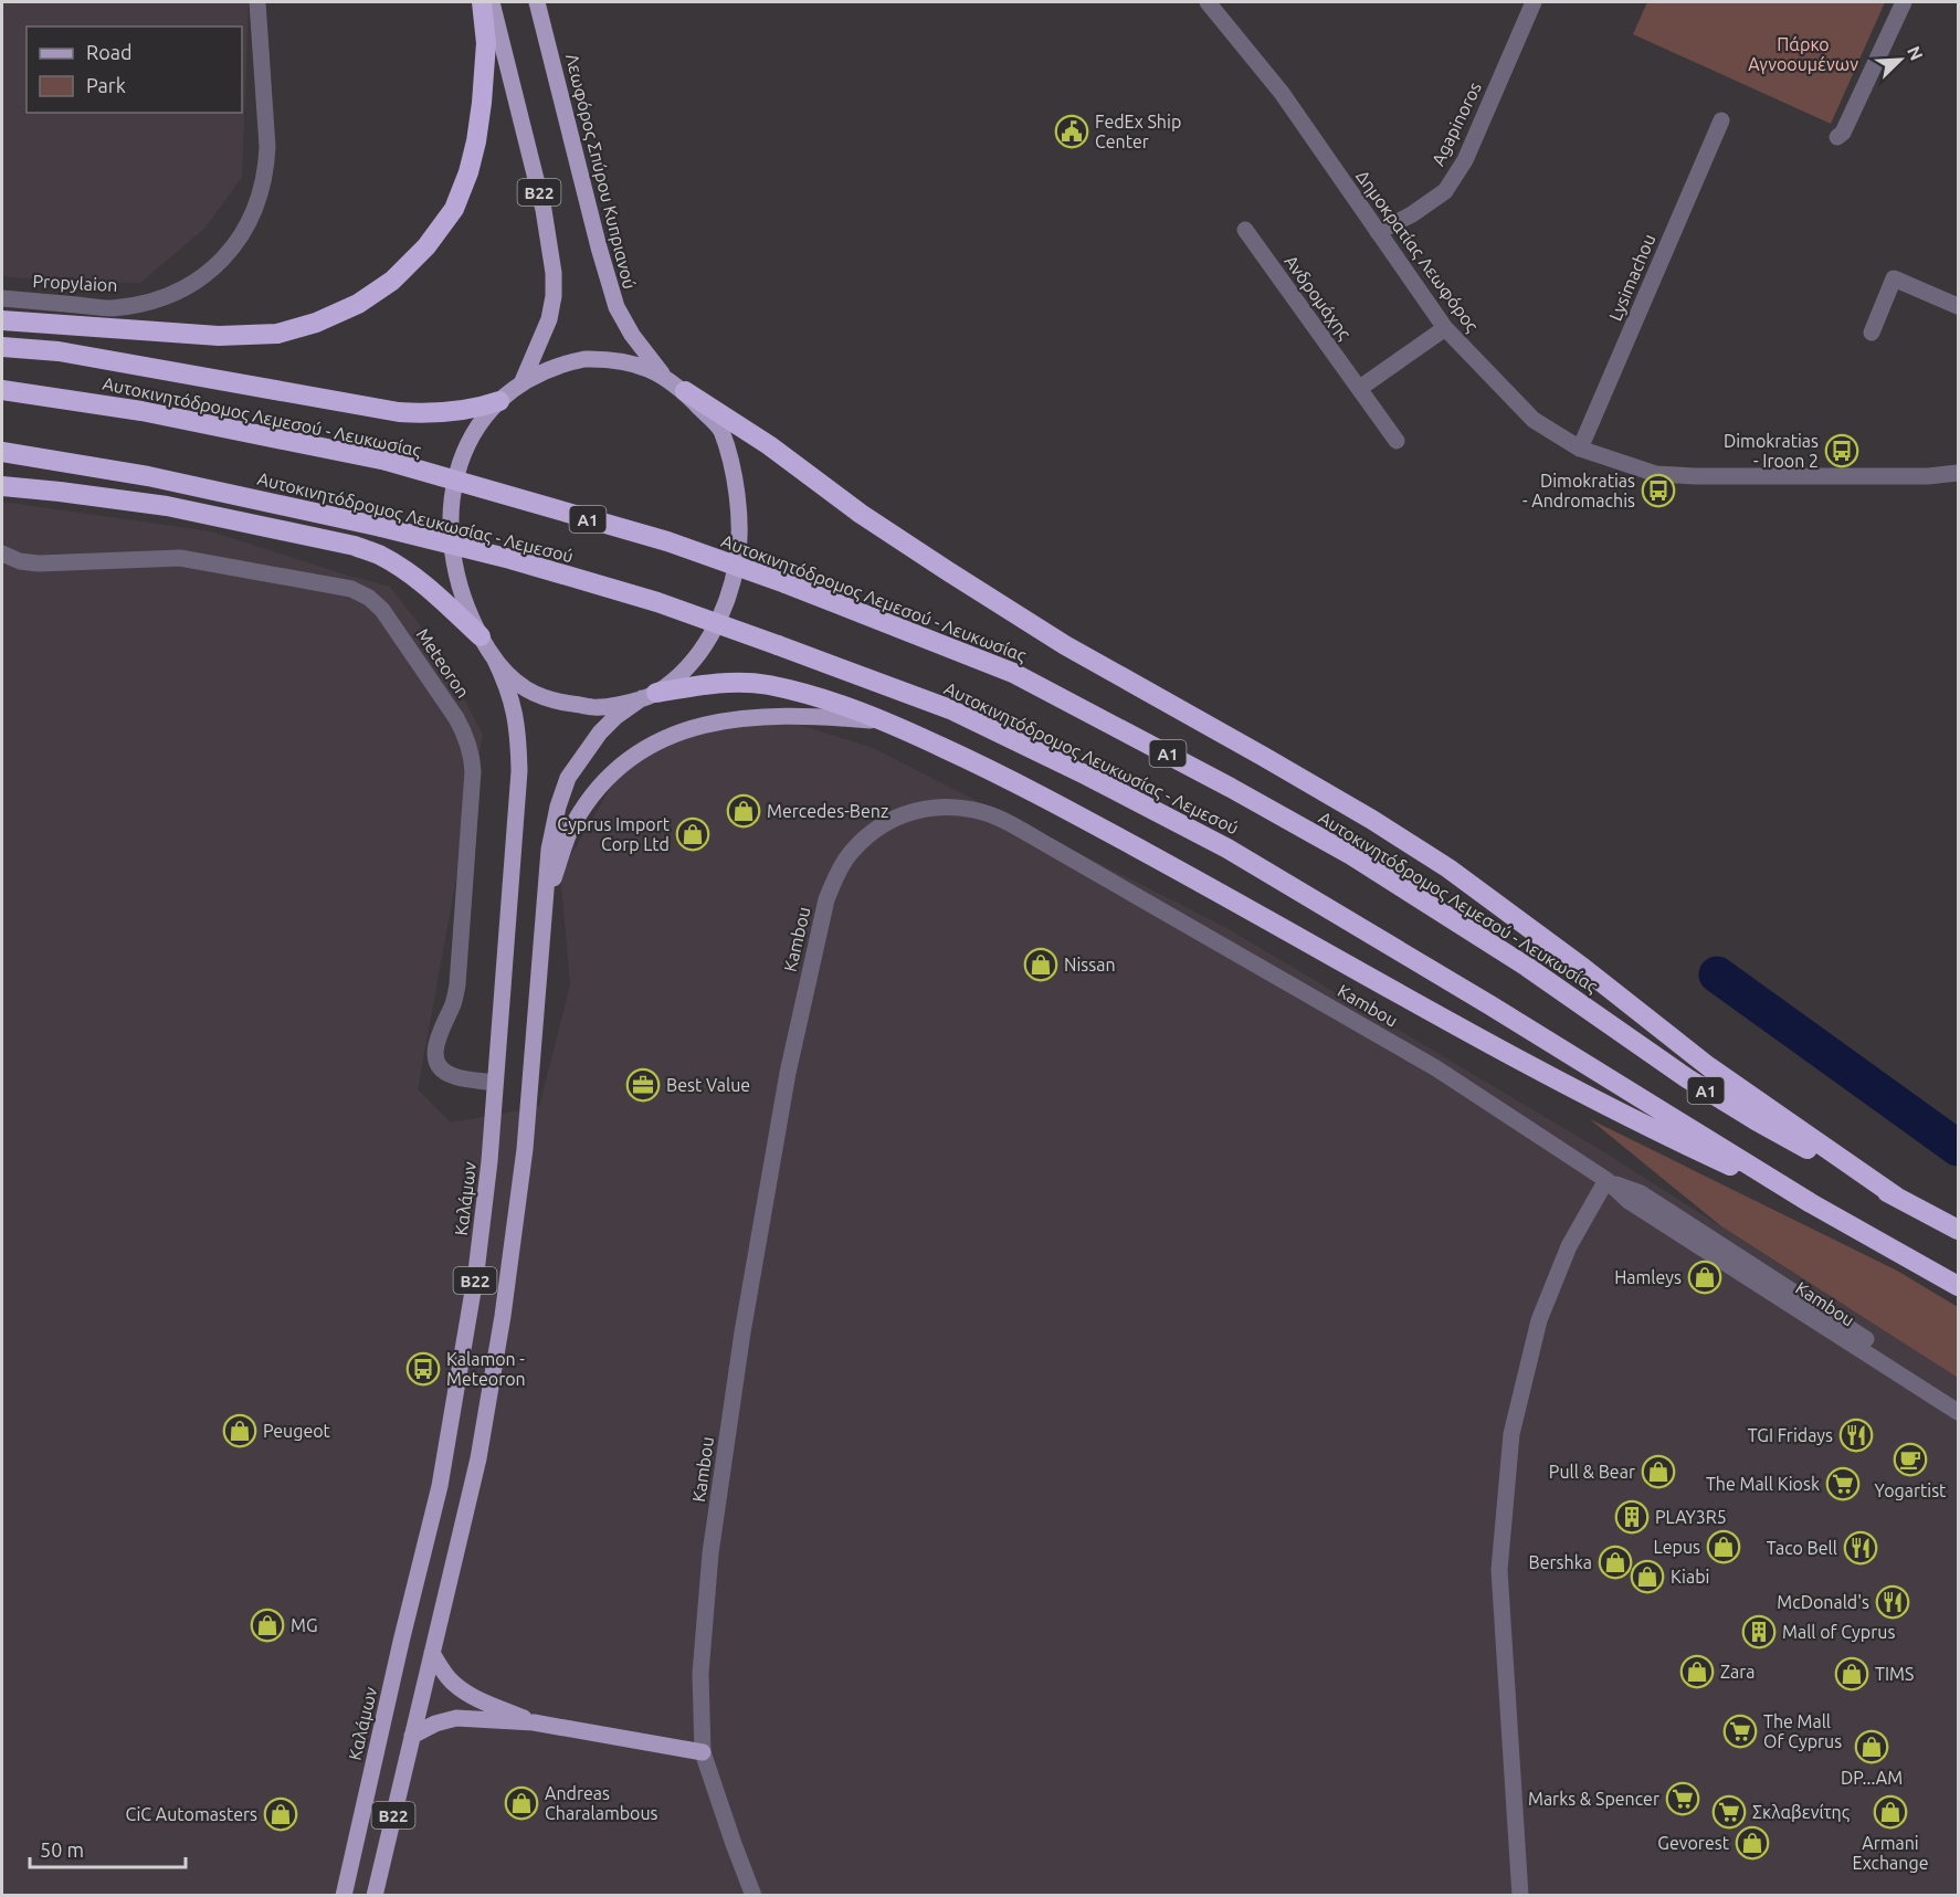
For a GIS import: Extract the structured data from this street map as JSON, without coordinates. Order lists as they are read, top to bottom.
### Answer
{
  "streets": {
    "highway": ["Αυτοκινητόδρομος Λεμεσού - Λευκωσίας", "Αυτοκινητόδρομος Λευκωσίας - Λεμεσού", "A1"],
    "main road": ["Λεωφόρος Σπύρου Κυπριανού", "B22", "Καλάμων"],
    "street": [
      "Agapinoros",
      "Δημοκρατίας Λεωφόρος",
      "Lysimachou",
      "Propylaion",
      "Ανδρομάχης",
      "Meteoron",
      "Kambou"
    ]
  },
  "crossings": [
    ["Agapinoros", "Δημοκρατίας Λεωφόρος"],
    ["Λεωφόρος Σπύρου Κυπριανού", "B22"],
    ["B22", "Καλάμων"],
    ["Δημοκρατίας Λεωφόρος", "Lysimachou"],
    ["Meteoron", "Καλάμων"]
  ],
  "parks": ["Πάρκο Αγνοουμένων"],
  "places": {
    "public building": ["FedEx Ship Center"],
    "bus stop": ["Dimokratias - Iroon 2", "Dimokratias - Andromachis", "Kalamon - Meteoron"],
    "shop": [
      "Mercedes-Benz",
      "Cyprus Import Corp Ltd",
      "Nissan",
      "Hamleys",
      "Peugeot",
      "Pull & Bear",
      "Lepus",
      "Bershka",
      "Kiabi",
      "MG",
      "Zara",
      "TIMS",
      "DP...AM",
      "Andreas Charalambous",
      "Armani Exchange",
      "CiC Automasters",
      "Gevorest"
    ],
    "office": ["Best Value"],
    "restaurant": ["TGI Fridays", "Taco Bell", "McDonald's"],
    "cafe": ["Yogartist"],
    "supermarket": [
      "The Mall Kiosk",
      "The Mall Of Cyprus",
      "Marks & Spencer",
      "Σκλαβενίτης"
    ],
    "building": ["PLAY3R5", "Mall of Cyprus"]
  },
  "legend": ["Road", "Park"],
  "scale_bar": "50 m",
  "north": "top right"
}
